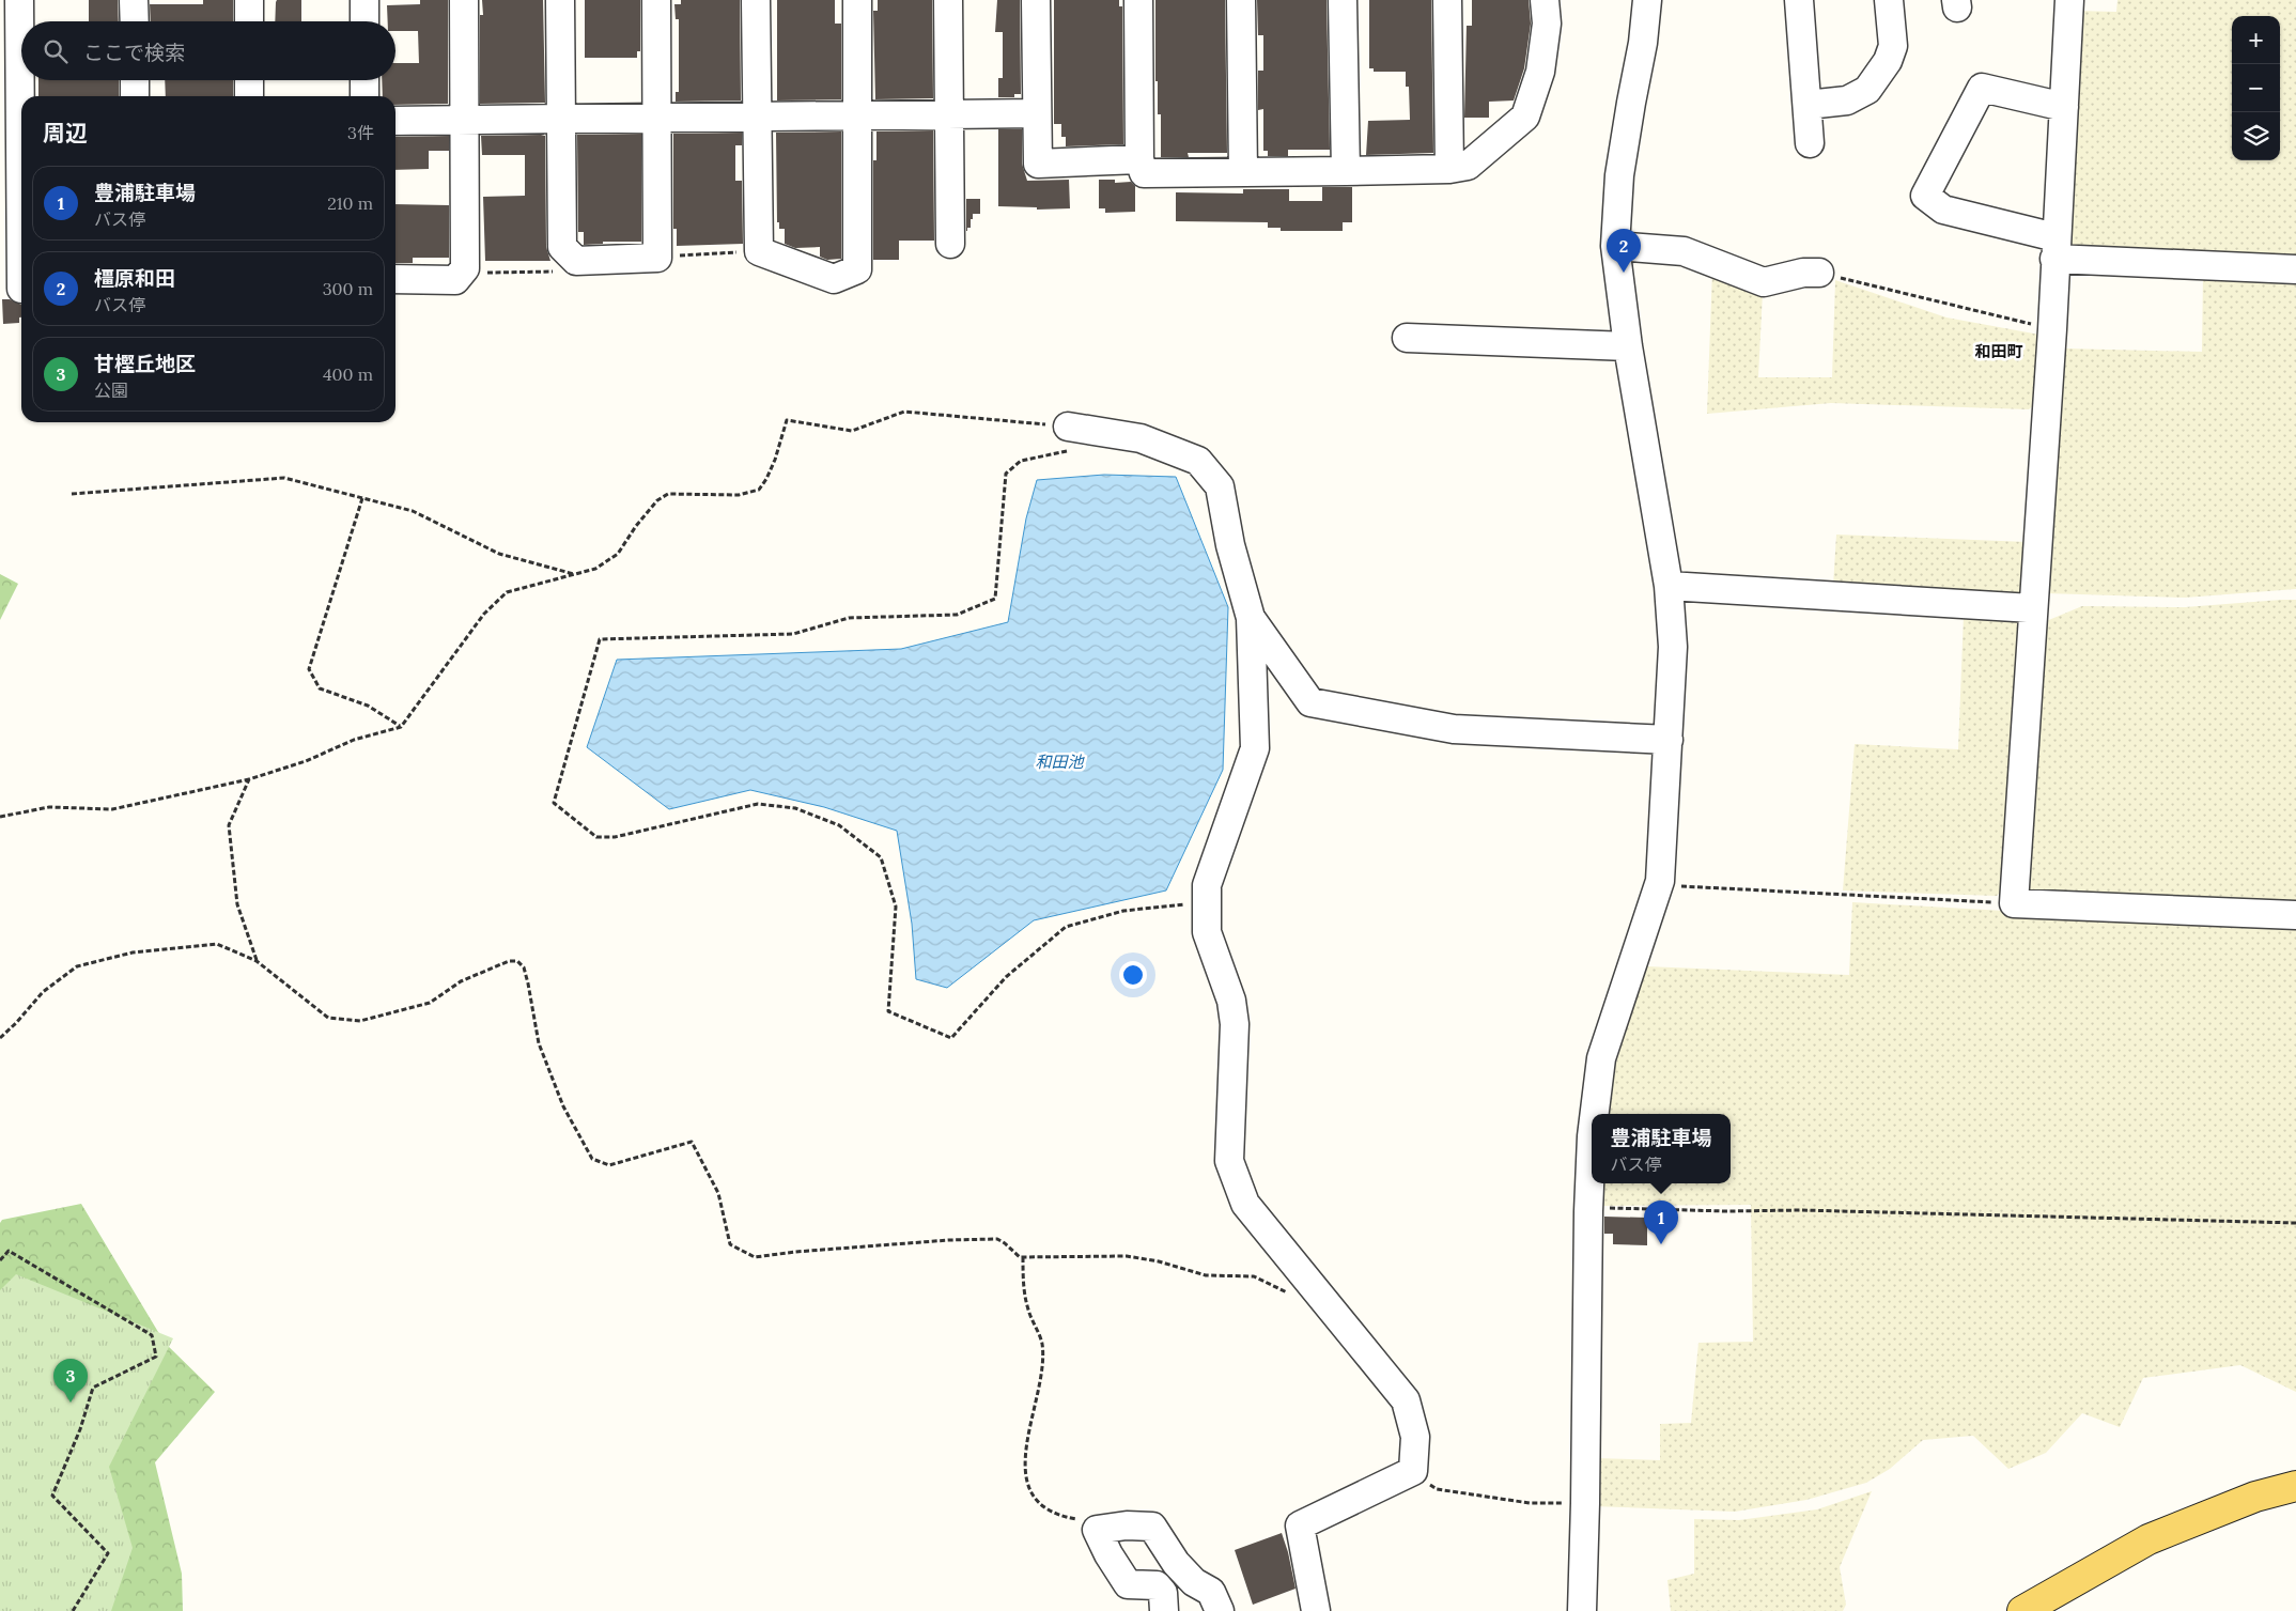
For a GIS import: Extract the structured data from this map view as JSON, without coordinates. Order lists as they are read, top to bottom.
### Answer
{
  "districts": ["和田町"],
  "water": ["和田池"],
  "page": {
    "map_buttons": ["+", "−"],
    "search": "ここで検索",
    "heading": ["周辺", "3件"],
    "list": [
      {
        "mark": "1",
        "name": "豊浦駐車場",
        "note": "バス停",
        "value": "210 m"
      },
      {
        "mark": "2",
        "name": "橿原和田",
        "note": "バス停",
        "value": "300 m"
      },
      {
        "mark": "3",
        "name": "甘樫丘地区",
        "note": "公園",
        "value": "400 m"
      }
    ],
    "pins": ["2", "1", "3"],
    "popup": ["豊浦駐車場", "バス停"]
  }
}
